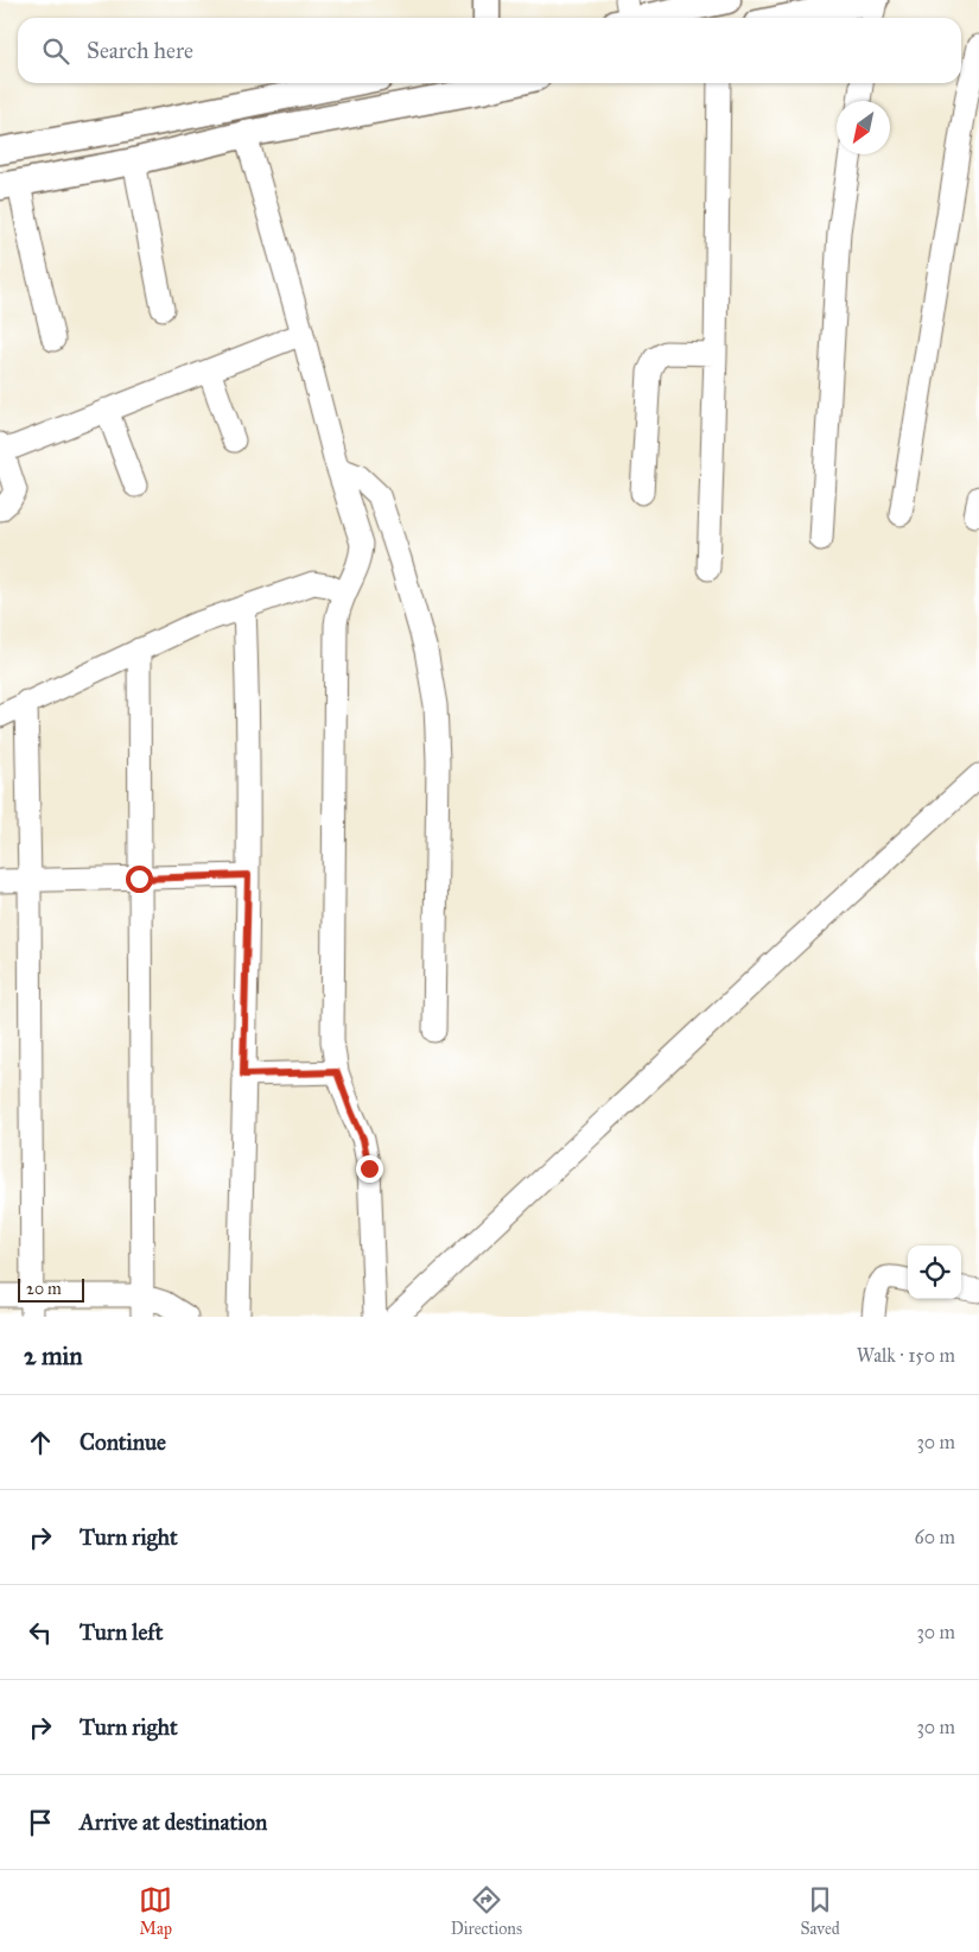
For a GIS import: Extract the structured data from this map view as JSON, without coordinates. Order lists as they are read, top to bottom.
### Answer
{
  "scale_bar": "20 m",
  "north": "bottom left",
  "page": {
    "search": "Search here",
    "scale": "20 m",
    "heading": ["2 min", "Walk · 150 m"],
    "list": [
      ["Continue", "30 m"],
      ["Turn right", "60 m"],
      ["Turn left", "30 m"],
      ["Turn right", "30 m"],
      "Arrive at destination"
    ],
    "nav": ["Map", "Directions", "Saved"]
  }
}
